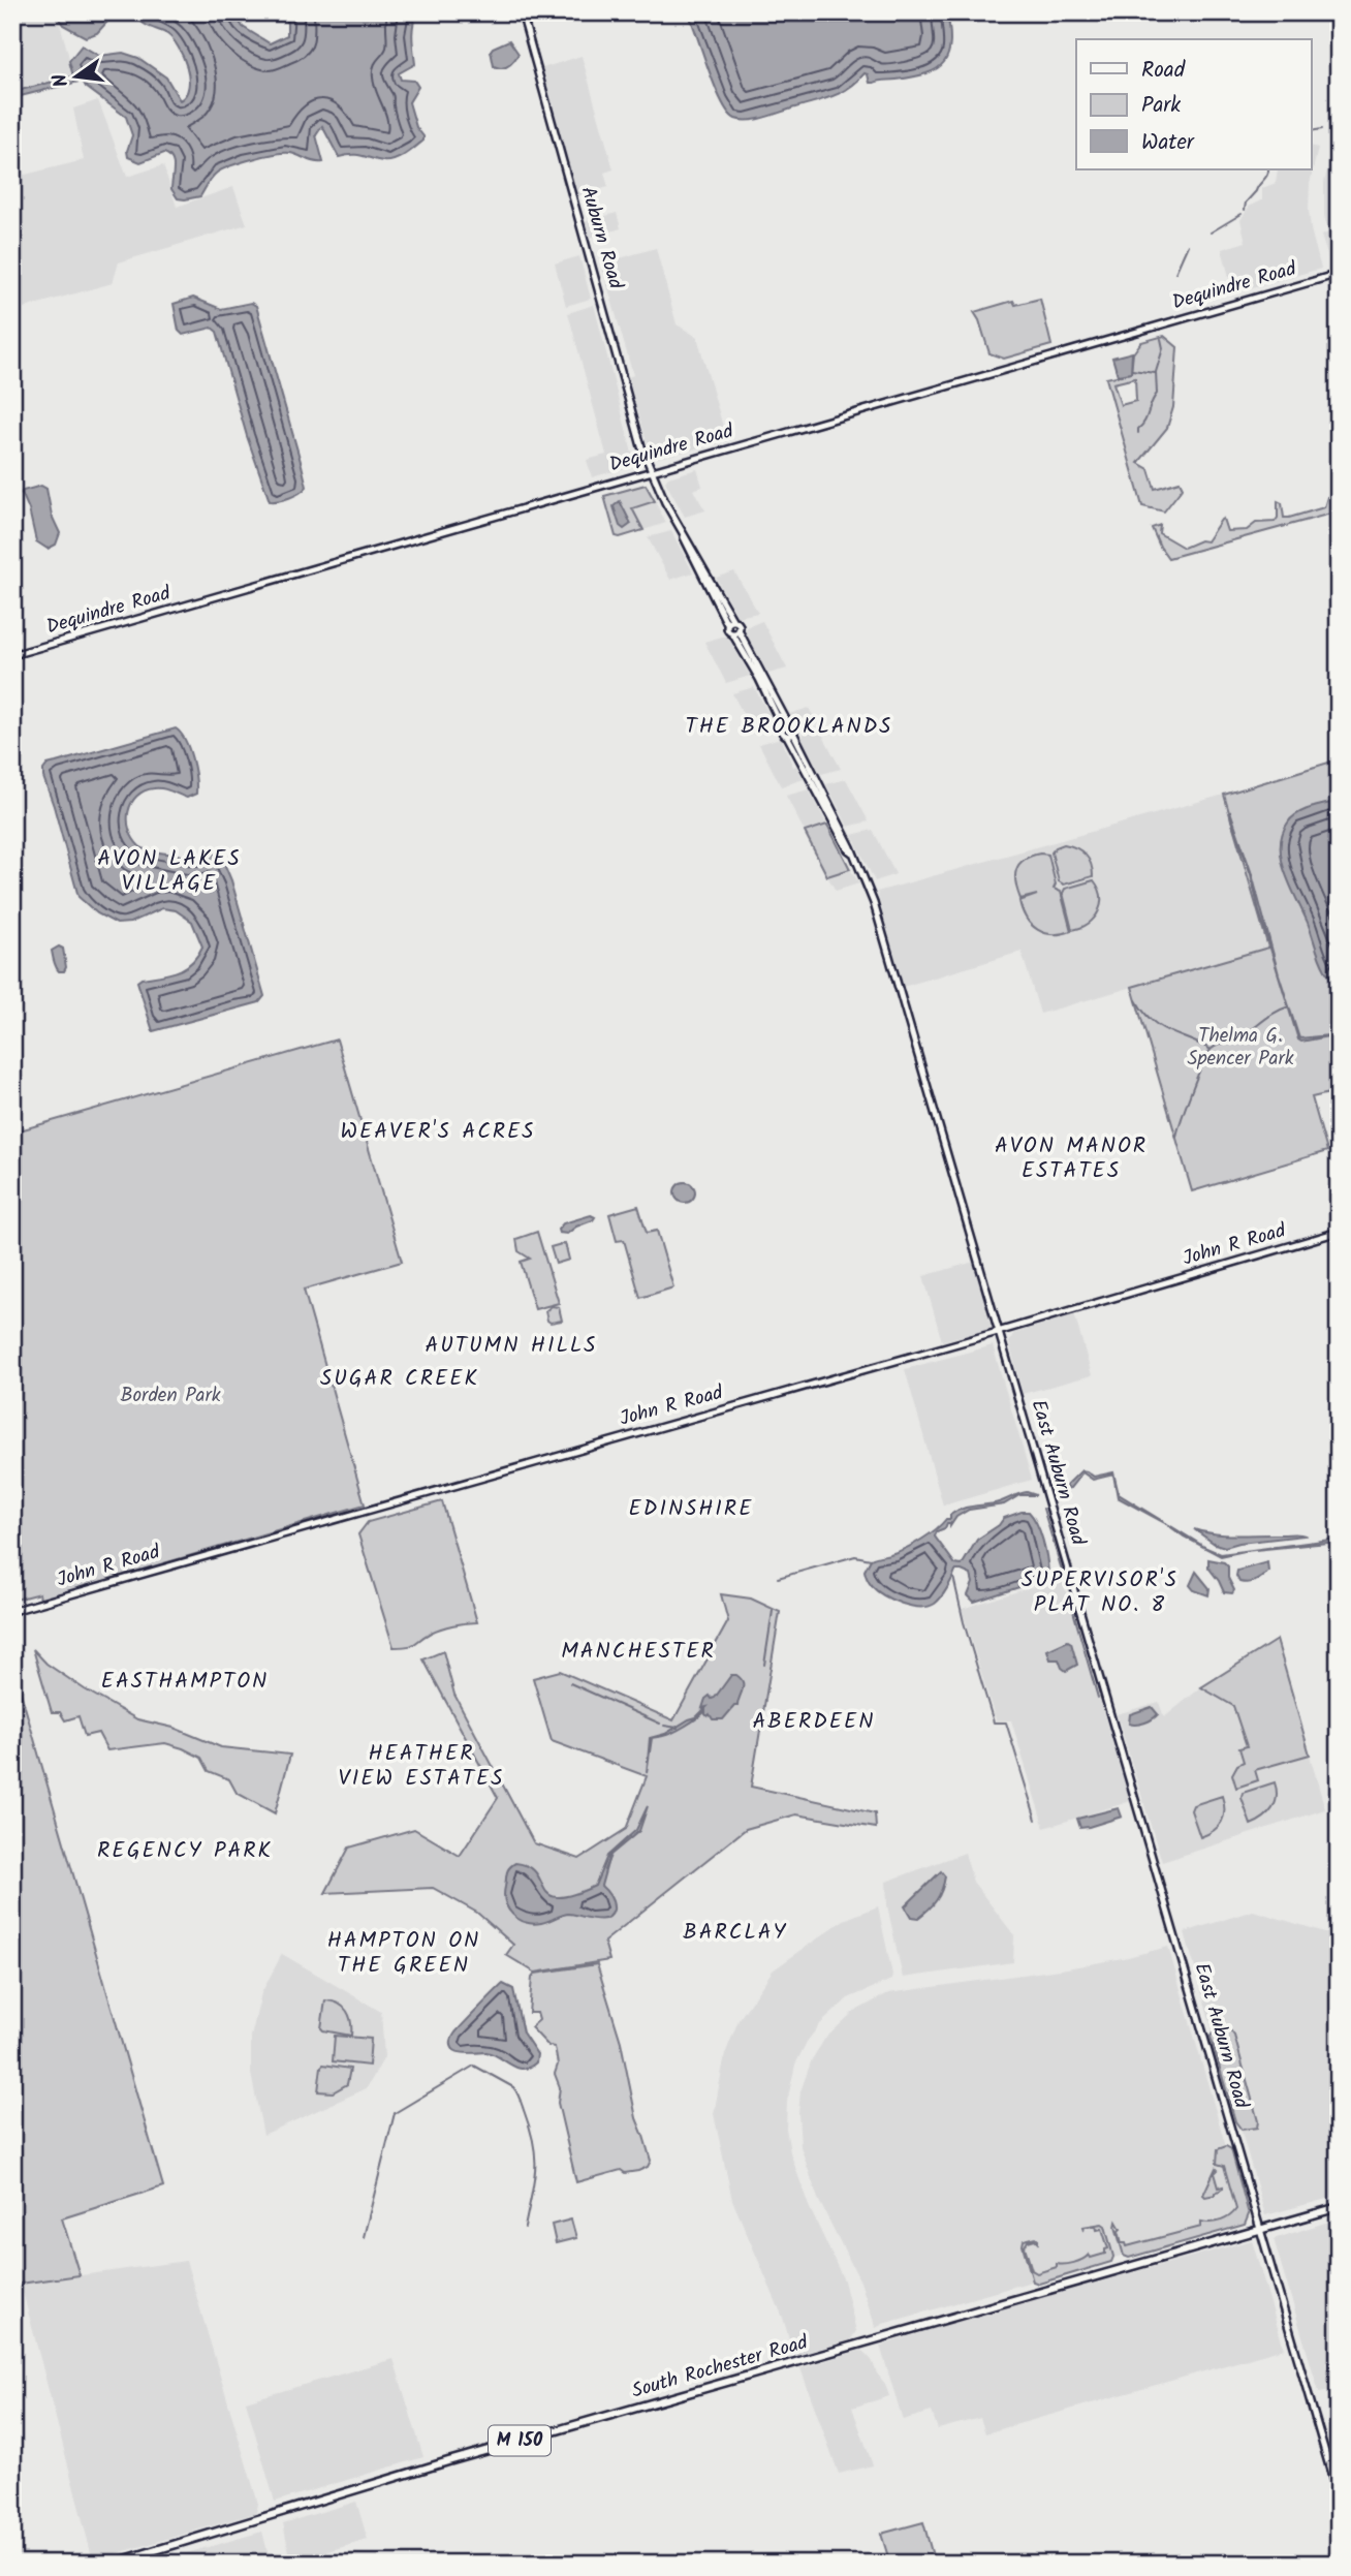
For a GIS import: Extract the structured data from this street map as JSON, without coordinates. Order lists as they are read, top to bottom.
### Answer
{
  "streets": {
    "main road": [
      "Auburn Road",
      "Dequindre Road",
      "John R Road",
      "East Auburn Road",
      "South Rochester Road",
      "M 150"
    ]
  },
  "crossings": [
    ["Auburn Road", "Dequindre Road"],
    ["John R Road", "East Auburn Road"],
    ["East Auburn Road", "South Rochester Road"]
  ],
  "districts": [
    "THE BROOKLANDS",
    "AVON LAKES VILLAGE",
    "WEAVER'S ACRES",
    "AVON MANOR ESTATES",
    "AUTUMN HILLS",
    "SUGAR CREEK",
    "EDINSHIRE",
    "SUPERVISOR'S PLAT NO. 8",
    "MANCHESTER",
    "EASTHAMPTON",
    "ABERDEEN",
    "HEATHER VIEW ESTATES",
    "REGENCY PARK",
    "BARCLAY",
    "HAMPTON ON THE GREEN"
  ],
  "parks": ["Thelma G. Spencer Park", "Borden Park"],
  "legend": ["Road", "Park", "Water"],
  "north": "left"
}
